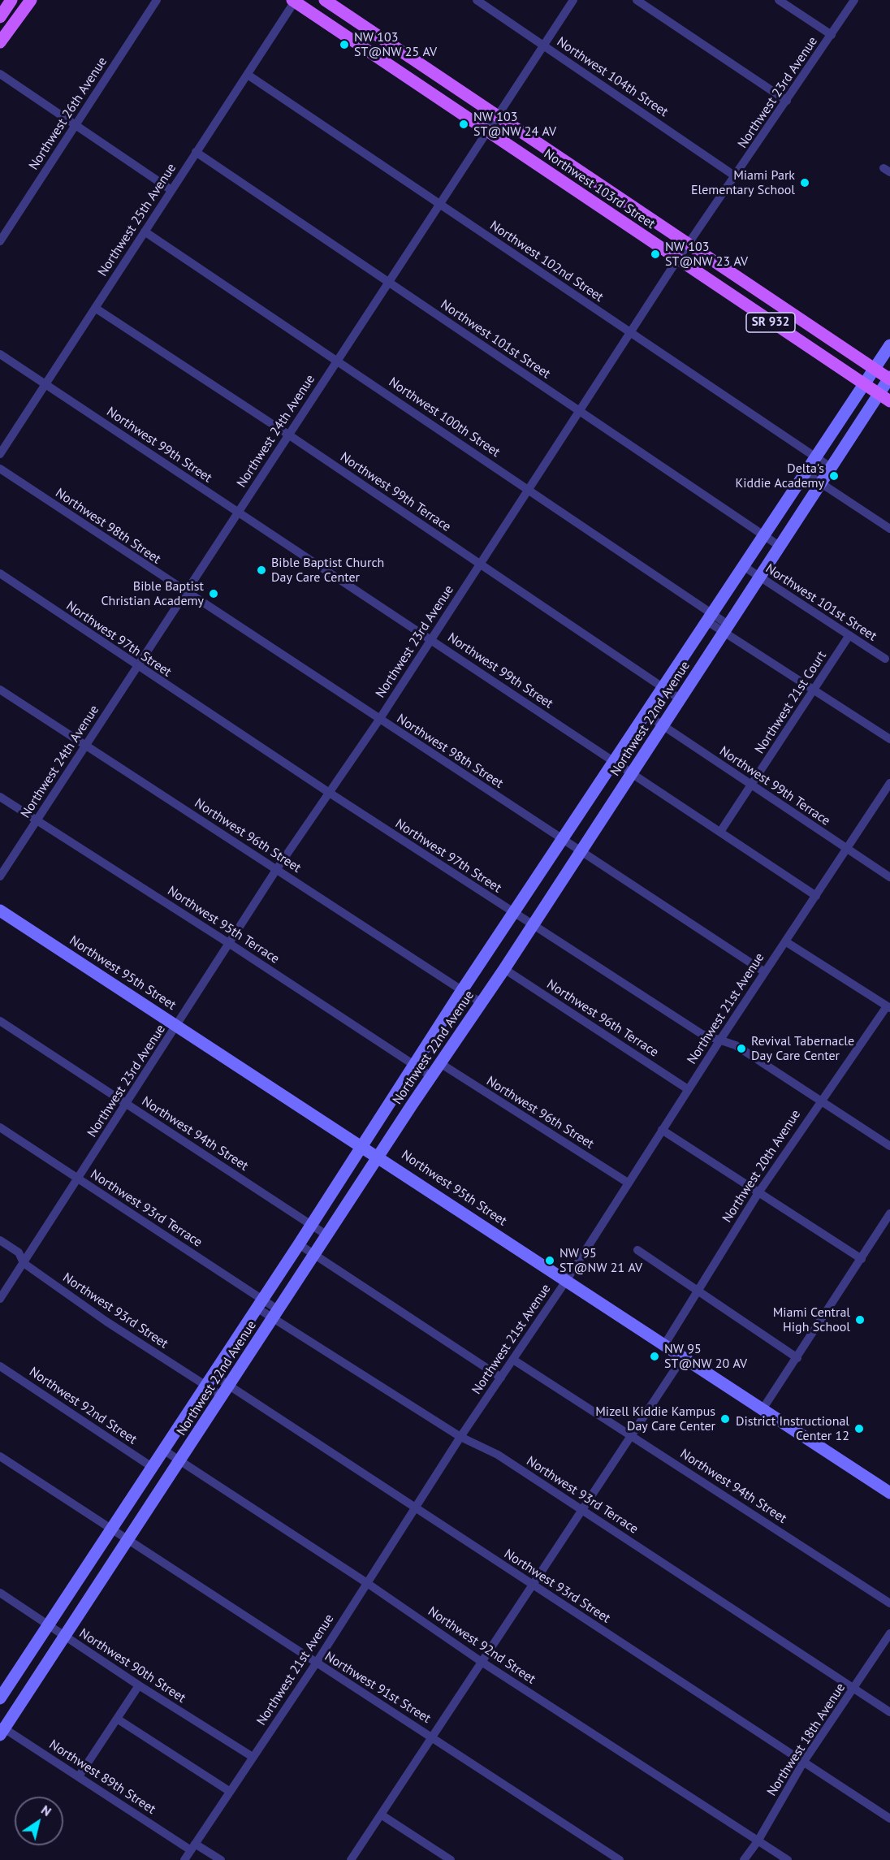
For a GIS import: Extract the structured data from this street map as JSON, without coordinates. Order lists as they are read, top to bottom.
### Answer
{
  "streets": {
    "main road": [
      "Northwest 103rd Street",
      "SR 932",
      "Northwest 22nd Avenue",
      "Northwest 95th Street"
    ],
    "street": [
      "Northwest 104th Street",
      "Northwest 23rd Avenue",
      "Northwest 26th Avenue",
      "Northwest 25th Avenue",
      "Northwest 102nd Street",
      "Northwest 101st Street",
      "Northwest 100th Street",
      "Northwest 24th Avenue",
      "Northwest 99th Street",
      "Northwest 99th Terrace",
      "Northwest 98th Street",
      "Northwest 97th Street",
      "Northwest 21st Court",
      "Northwest 96th Street",
      "Northwest 95th Terrace",
      "Northwest 21st Avenue",
      "Northwest 96th Terrace",
      "Northwest 94th Street",
      "Northwest 20th Avenue",
      "Northwest 93rd Terrace",
      "Northwest 93rd Street",
      "Northwest 92nd Street",
      "Northwest 90th Street",
      "Northwest 91st Street",
      "Northwest 18th Avenue",
      "Northwest 89th Street"
    ]
  },
  "crossings": [
    ["Northwest 104th Street", "Northwest 23rd Avenue"],
    ["Northwest 104th Street", "Northwest 24th Avenue"],
    ["Northwest 23rd Avenue", "Northwest 103rd Street"],
    ["Northwest 23rd Avenue", "Northwest 102nd Street"],
    ["Northwest 23rd Avenue", "Northwest 101st Street"],
    ["Northwest 23rd Avenue", "Northwest 100th Street"],
    ["Northwest 23rd Avenue", "Northwest 99th Street"],
    ["Northwest 23rd Avenue", "Northwest 99th Terrace"],
    ["Northwest 23rd Avenue", "Northwest 98th Street"],
    ["Northwest 23rd Avenue", "Northwest 97th Street"],
    ["Northwest 23rd Avenue", "Northwest 96th Street"],
    ["Northwest 23rd Avenue", "Northwest 95th Terrace"],
    ["Northwest 23rd Avenue", "Northwest 95th Street"],
    ["Northwest 23rd Avenue", "Northwest 94th Street"],
    ["Northwest 23rd Avenue", "Northwest 93rd Terrace"],
    ["Northwest 23rd Avenue", "Northwest 93rd Street"],
    ["Northwest 103rd Street", "Northwest 25th Avenue"],
    ["Northwest 103rd Street", "Northwest 24th Avenue"],
    ["Northwest 103rd Street", "Northwest 22nd Avenue"],
    ["Northwest 25th Avenue", "Northwest 102nd Street"],
    ["Northwest 25th Avenue", "Northwest 101st Street"],
    ["Northwest 25th Avenue", "Northwest 100th Street"],
    ["Northwest 25th Avenue", "Northwest 99th Street"],
    ["Northwest 25th Avenue", "Northwest 99th Terrace"],
    ["Northwest 102nd Street", "Northwest 24th Avenue"],
    ["Northwest 102nd Street", "Northwest 22nd Avenue"],
    ["Northwest 101st Street", "Northwest 24th Avenue"],
    ["Northwest 101st Street", "Northwest 21st Court"],
    ["Northwest 101st Street", "Northwest 22nd Avenue"],
    ["Northwest 100th Street", "Northwest 24th Avenue"],
    ["Northwest 100th Street", "Northwest 21st Court"],
    ["Northwest 100th Street", "Northwest 22nd Avenue"],
    ["Northwest 24th Avenue", "Northwest 99th Street"],
    ["Northwest 24th Avenue", "Northwest 99th Terrace"],
    ["Northwest 24th Avenue", "Northwest 98th Street"],
    ["Northwest 24th Avenue", "Northwest 97th Street"],
    ["Northwest 24th Avenue", "Northwest 96th Street"],
    ["Northwest 24th Avenue", "Northwest 95th Terrace"],
    ["Northwest 99th Street", "Northwest 21st Court"],
    ["Northwest 99th Street", "Northwest 22nd Avenue"],
    ["Northwest 99th Street", "Northwest 21st Avenue"],
    ["Northwest 99th Terrace", "Northwest 21st Court"],
    ["Northwest 99th Terrace", "Northwest 22nd Avenue"],
    ["Northwest 99th Terrace", "Northwest 21st Avenue"],
    ["Northwest 98th Street", "Northwest 22nd Avenue"],
    ["Northwest 98th Street", "Northwest 21st Avenue"],
    ["Northwest 97th Street", "Northwest 22nd Avenue"],
    ["Northwest 97th Street", "Northwest 21st Avenue"],
    ["Northwest 97th Street", "Northwest 20th Avenue"],
    ["Northwest 22nd Avenue", "Northwest 96th Street"],
    ["Northwest 22nd Avenue", "Northwest 95th Terrace"],
    ["Northwest 22nd Avenue", "Northwest 95th Street"],
    ["Northwest 22nd Avenue", "Northwest 96th Terrace"],
    ["Northwest 22nd Avenue", "Northwest 94th Street"],
    ["Northwest 22nd Avenue", "Northwest 93rd Terrace"],
    ["Northwest 22nd Avenue", "Northwest 93rd Street"],
    ["Northwest 22nd Avenue", "Northwest 92nd Street"],
    ["Northwest 22nd Avenue", "Northwest 90th Street"],
    ["Northwest 22nd Avenue", "Northwest 91st Street"],
    ["Northwest 22nd Avenue", "Northwest 89th Street"],
    ["Northwest 96th Street", "Northwest 21st Avenue"],
    ["Northwest 95th Street", "Northwest 21st Avenue"],
    ["Northwest 95th Street", "Northwest 20th Avenue"],
    ["Northwest 21st Avenue", "Northwest 96th Terrace"],
    ["Northwest 21st Avenue", "Northwest 94th Street"],
    ["Northwest 21st Avenue", "Northwest 93rd Terrace"],
    ["Northwest 21st Avenue", "Northwest 93rd Street"],
    ["Northwest 21st Avenue", "Northwest 92nd Street"],
    ["Northwest 21st Avenue", "Northwest 90th Street"],
    ["Northwest 21st Avenue", "Northwest 91st Street"],
    ["Northwest 21st Avenue", "Northwest 89th Street"],
    ["Northwest 93rd Terrace", "Northwest 18th Avenue"],
    ["Northwest 93rd Street", "Northwest 18th Avenue"],
    ["Northwest 92nd Street", "Northwest 18th Avenue"]
  ],
  "places": [
    "NW 103 ST@NW 25 AV",
    "NW 103 ST@NW 24 AV",
    "Miami Park Elementary School",
    "NW 103 ST@NW 23 AV",
    "Delta's Kiddie Academy",
    "Bible Baptist Church Day Care Center",
    "Bible Baptist Christian Academy",
    "Revival Tabernacle Day Care Center",
    "NW 95 ST@NW 21 AV",
    "Miami Central High School",
    "NW 95 ST@NW 20 AV",
    "Mizell Kiddie Kampus Day Care Center",
    "District Instructional Center 12"
  ],
  "north": "top right"
}
